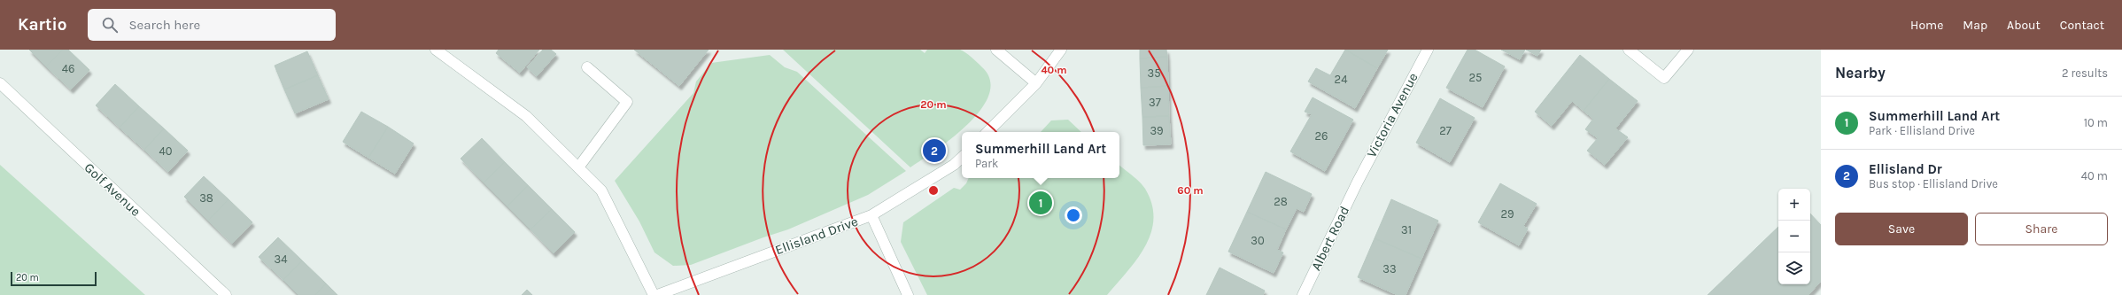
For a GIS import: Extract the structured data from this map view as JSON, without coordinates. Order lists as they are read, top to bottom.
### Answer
{
  "streets": {
    "street": [
      "Victoria Avenue",
      "Golf Avenue",
      "Ellisland Drive",
      "Albert Road"
    ]
  },
  "crossings": [
    ["Victoria Avenue", "Albert Road"]
  ],
  "house_numbers": [
    "46",
    "35",
    "25",
    "24",
    "37",
    "39",
    "27",
    "26",
    "40",
    "38",
    "28",
    "29",
    "31",
    "30",
    "34",
    "33"
  ],
  "scale_bar": "20 m",
  "page": {
    "header": "Kartio",
    "search": "Search here",
    "nav": [
      "Home",
      "Map",
      "About",
      "Contact"
    ],
    "heading": ["Nearby", "2 results"],
    "list": [
      {
        "mark": "1",
        "name": "Summerhill Land Art",
        "note": "Park · Ellisland Drive",
        "value": "10 m"
      },
      {
        "mark": "2",
        "name": "Ellisland Dr",
        "note": "Bus stop · Ellisland Drive",
        "value": "40 m"
      }
    ],
    "popup": ["Summerhill Land Art", "Park"],
    "pins": ["2", "1"],
    "map_buttons": ["+", "−"],
    "buttons": ["Save", "Share"],
    "scale": "20 m"
  },
  "rings": ["40 m", "20 m", "60 m"]
}
